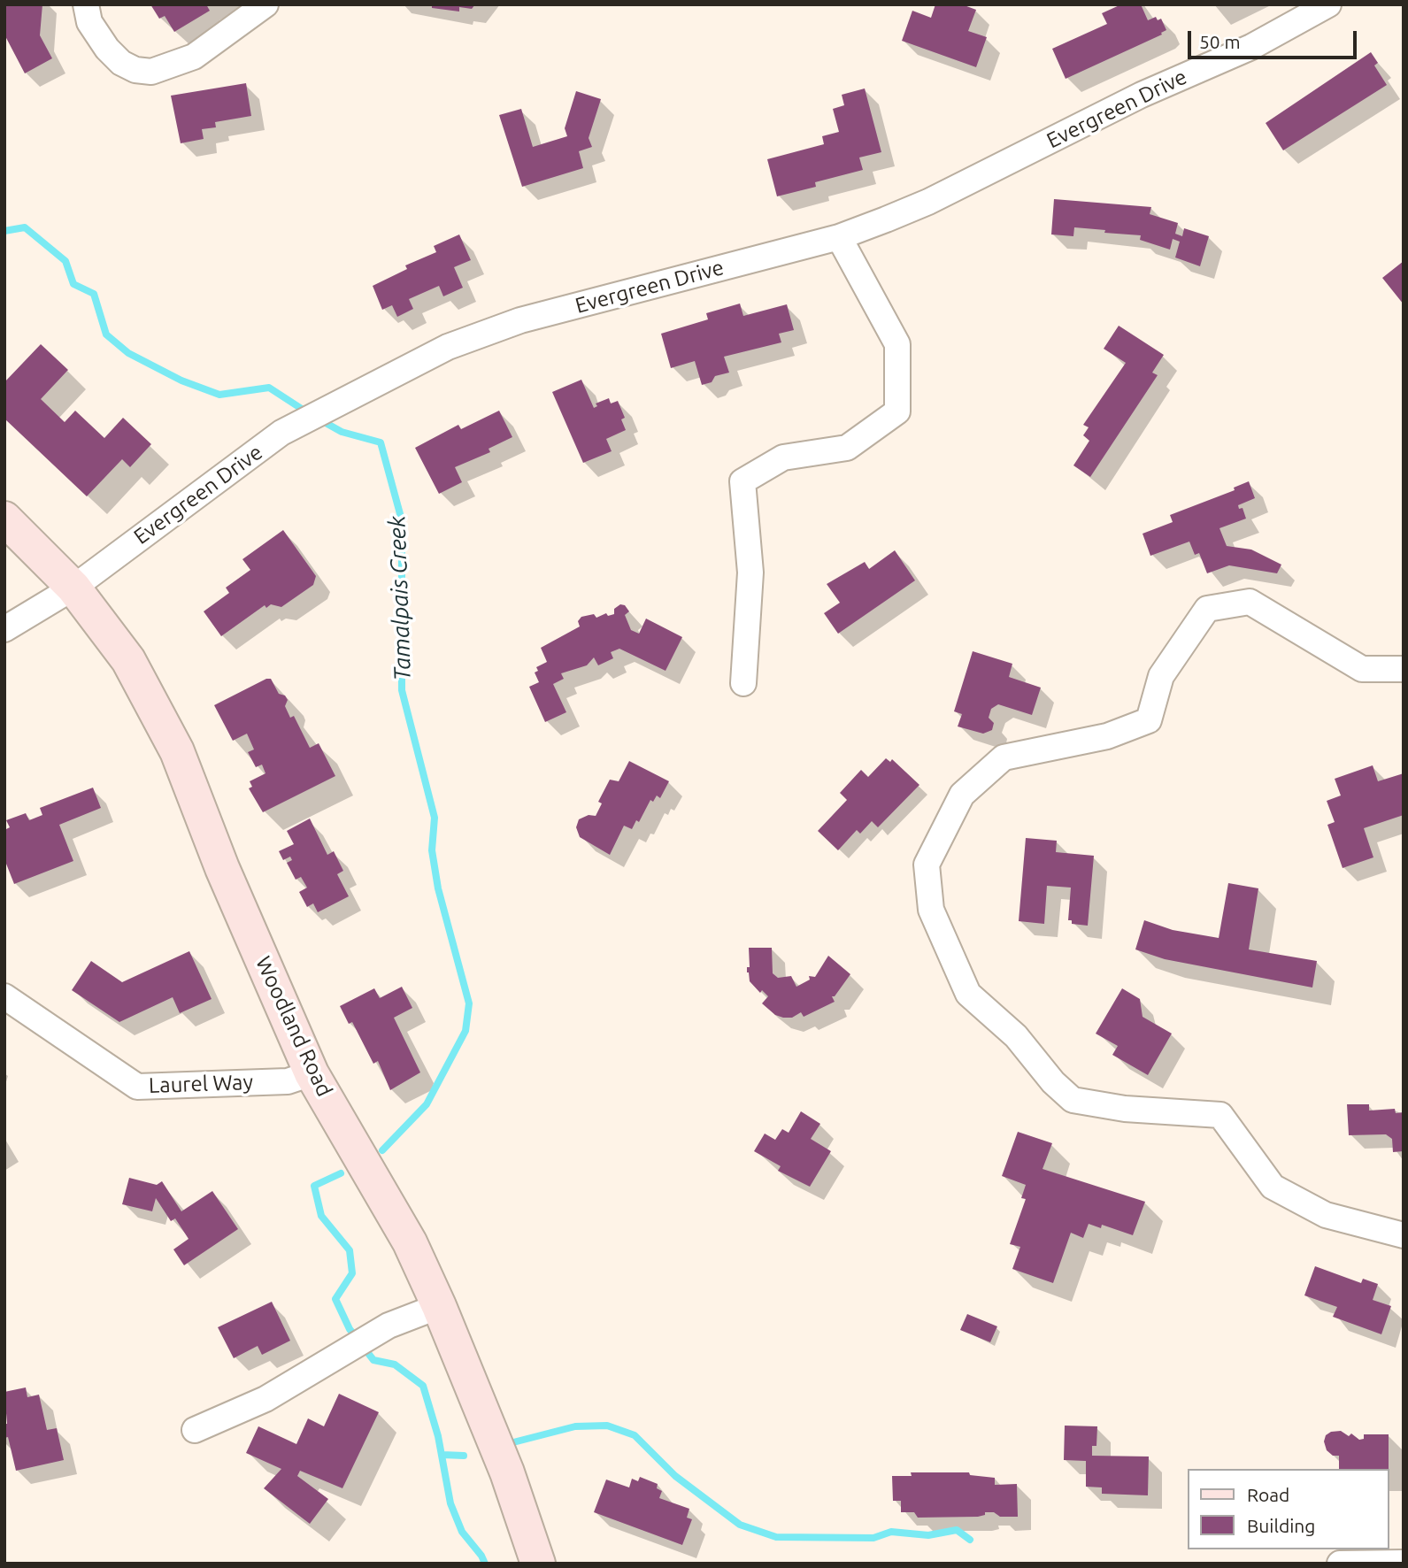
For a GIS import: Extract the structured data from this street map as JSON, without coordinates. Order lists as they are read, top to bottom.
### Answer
{
  "streets": {
    "street": ["Evergreen Drive", "Woodland Road", "Laurel Way"]
  },
  "crossings": [
    ["Evergreen Drive", "Woodland Road"],
    ["Woodland Road", "Laurel Way"]
  ],
  "water": ["Tamalpais Creek"],
  "legend": ["Road", "Building"],
  "scale_bar": "50 m"
}
